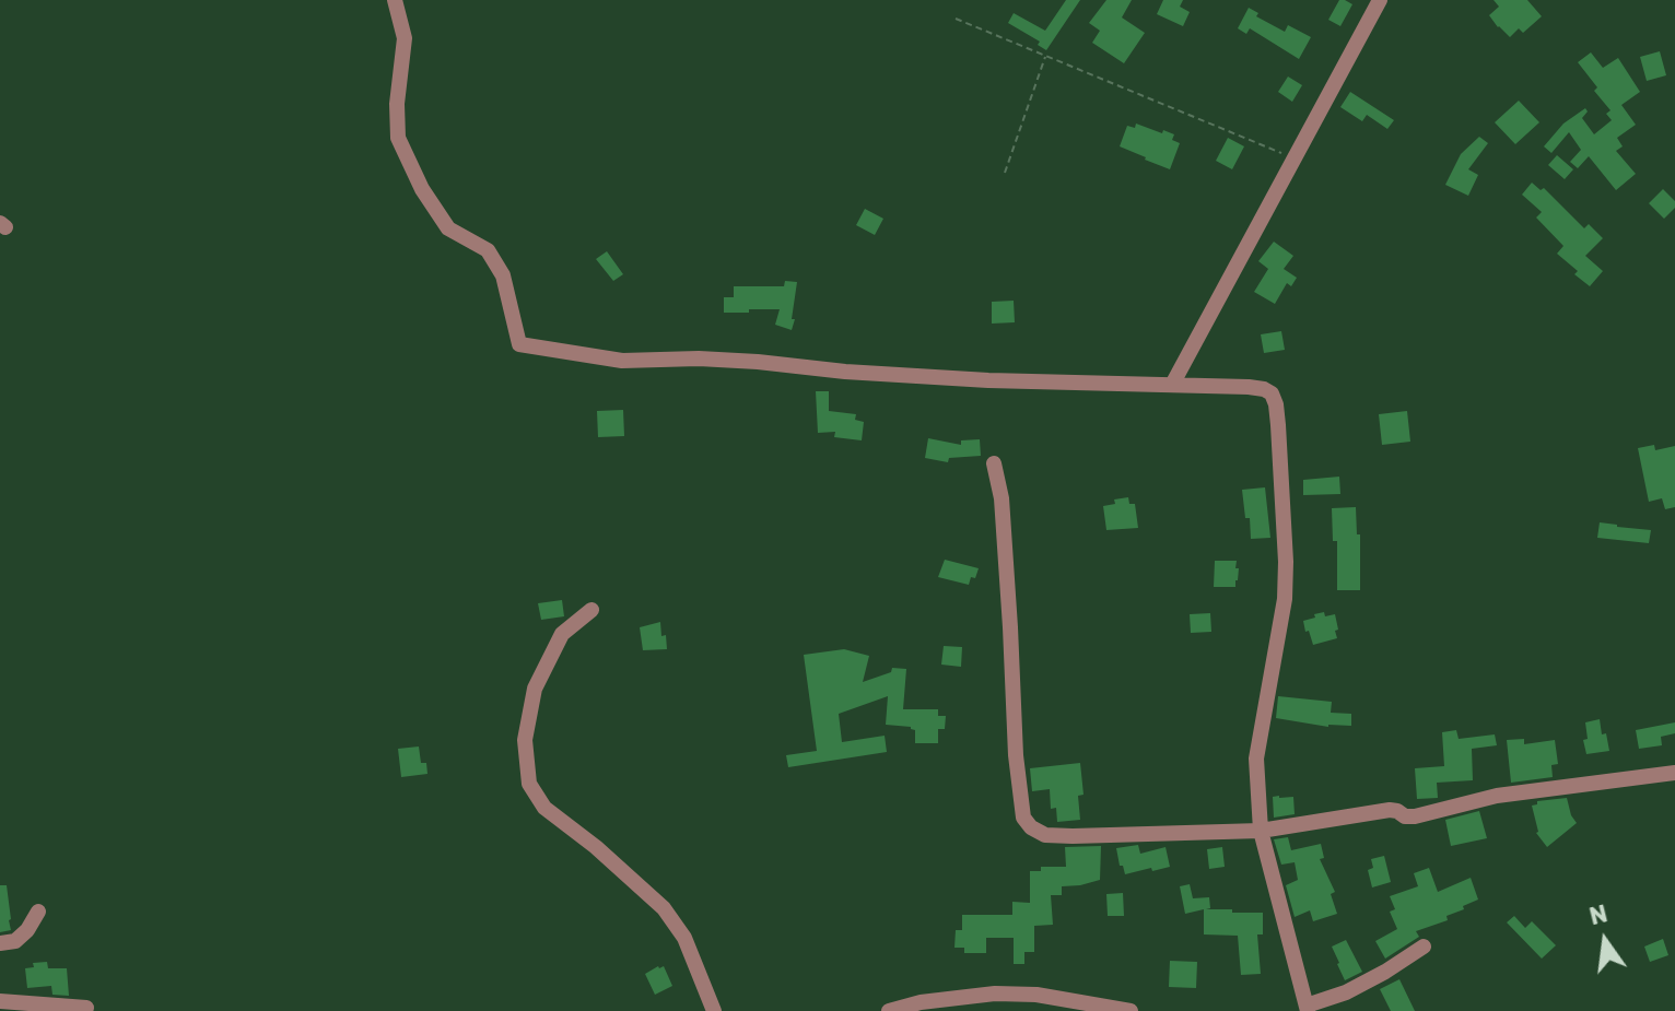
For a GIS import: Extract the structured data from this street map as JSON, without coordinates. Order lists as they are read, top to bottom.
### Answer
{
  "north": "top"
}
